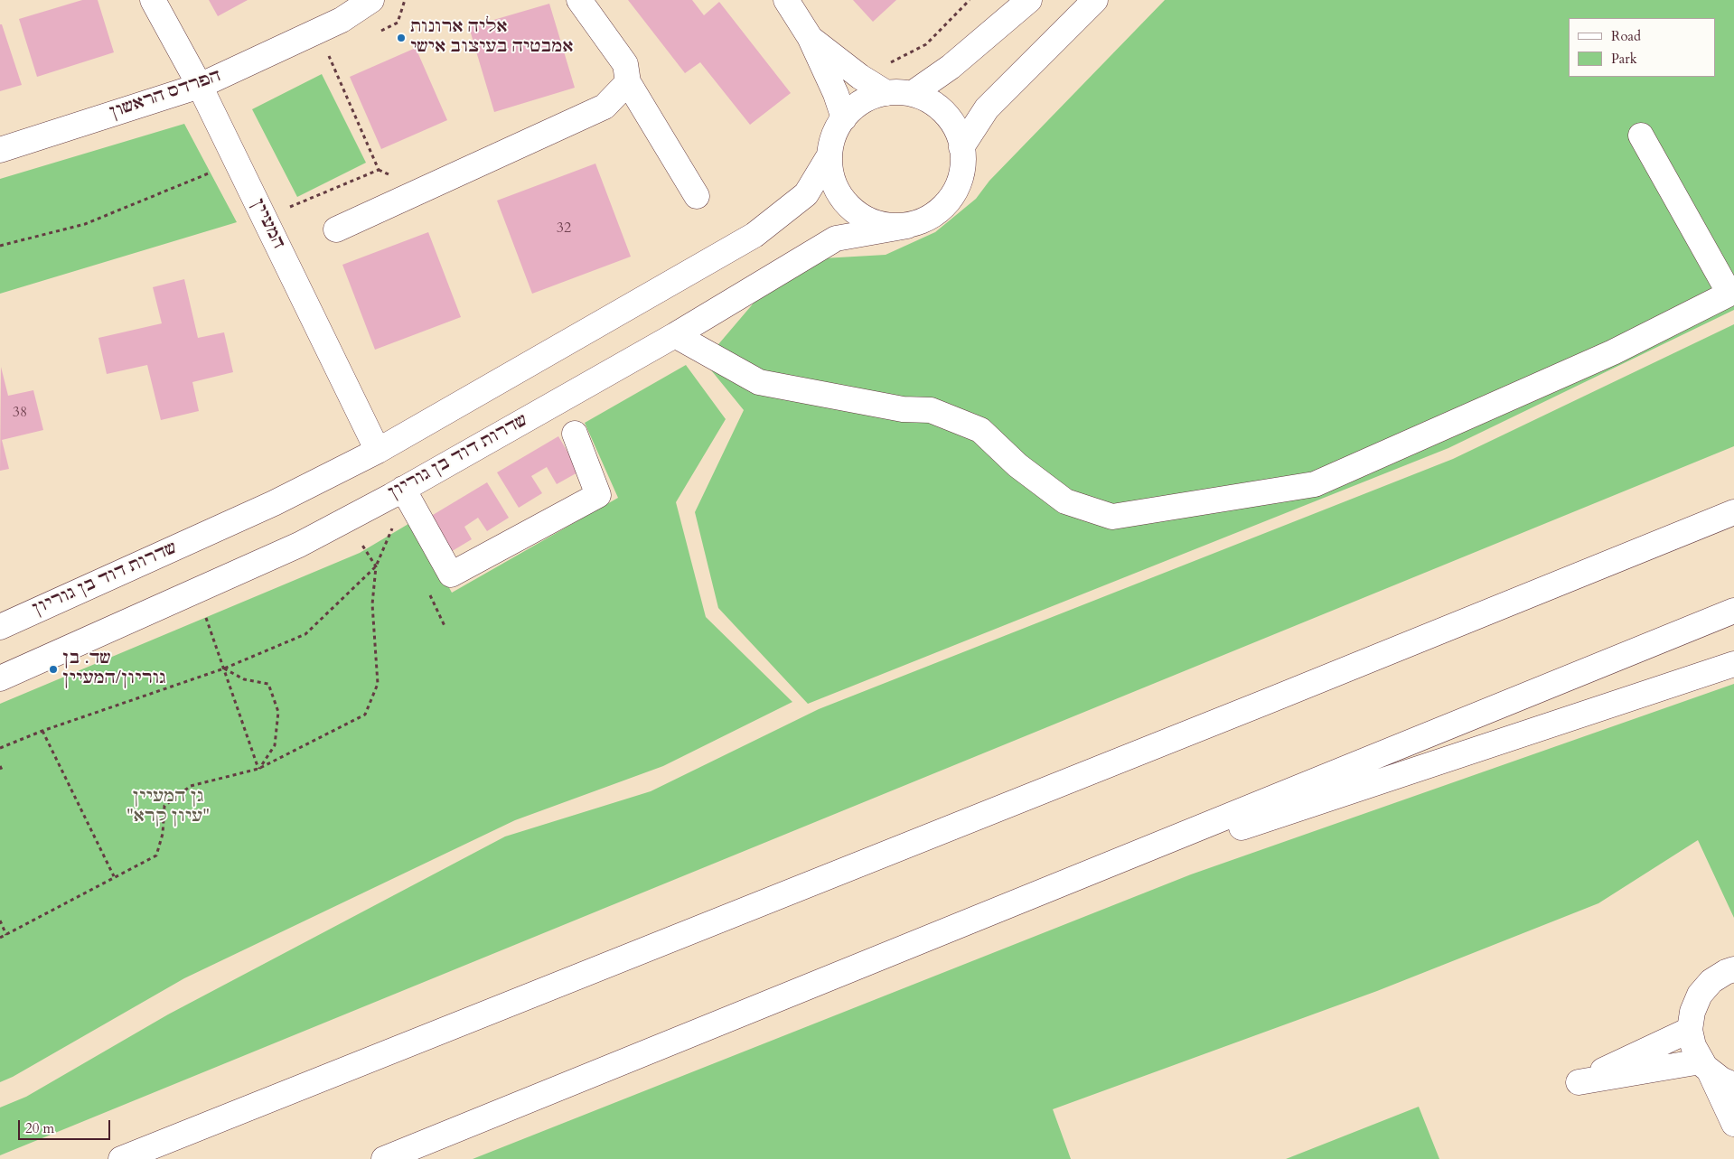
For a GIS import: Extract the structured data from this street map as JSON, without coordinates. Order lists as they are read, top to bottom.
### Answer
{
  "streets": {
    "main road": ["הפרדס הראשון", "המעיין", "שדרות דוד בן גוריון"]
  },
  "crossings": [
    ["הפרדס הראשון", "המעיין"],
    ["המעיין", "שדרות דוד בן גוריון"]
  ],
  "parks": ["גן המעיין \"עיון קרא\""],
  "places": ["אליה ארונות אמבטיה בעיצוב אישי", "שד. בן גוריון/המעיין"],
  "house_numbers": ["32", "38"],
  "legend": ["Road", "Park"],
  "scale_bar": "20 m"
}
